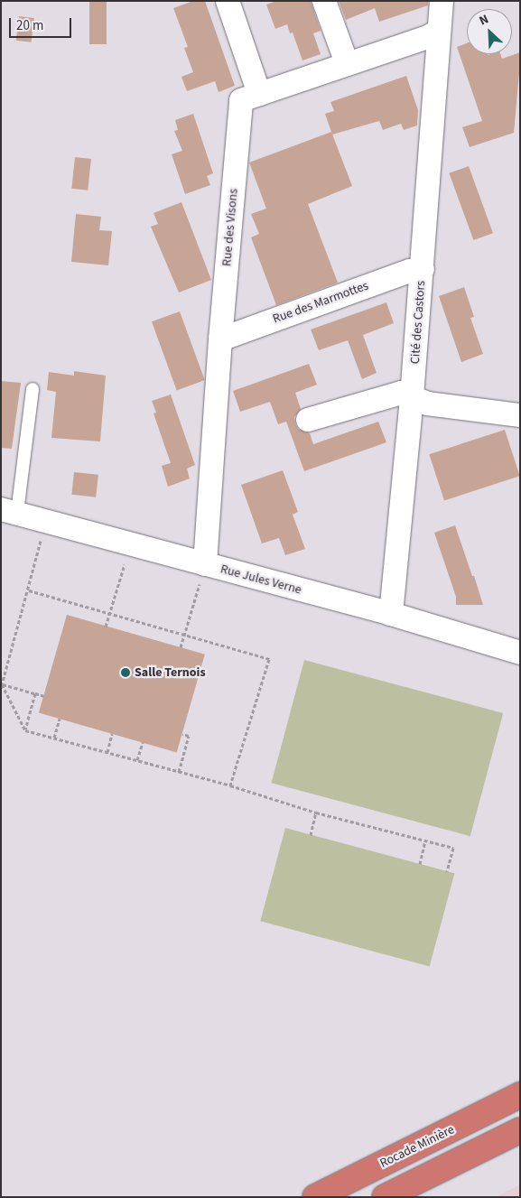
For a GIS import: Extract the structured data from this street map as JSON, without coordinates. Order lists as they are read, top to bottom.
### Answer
{
  "streets": {
    "highway": ["Rocade Minière"],
    "street": [
      "Rue des Visons",
      "Rue des Marmottes",
      "Cité des Castors",
      "Rue Jules Verne"
    ]
  },
  "crossings": [
    ["Rue des Visons", "Rue des Marmottes"],
    ["Rue des Visons", "Cité des Castors"],
    ["Rue des Visons", "Rue Jules Verne"],
    ["Rue des Marmottes", "Cité des Castors"],
    ["Cité des Castors", "Rue Jules Verne"]
  ],
  "places": ["Salle Ternois"],
  "scale_bar": "20 m",
  "north": "top left"
}
